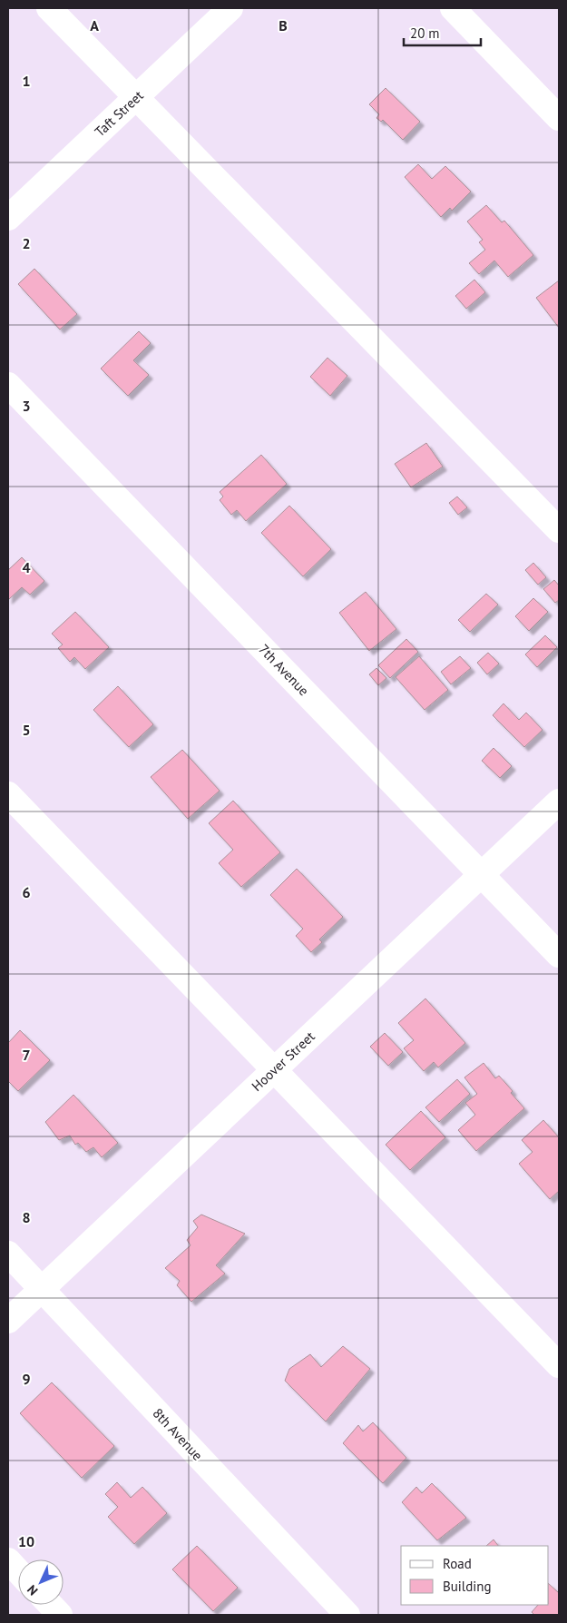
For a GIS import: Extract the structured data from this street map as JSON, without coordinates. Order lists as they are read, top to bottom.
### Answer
{
  "streets": {
    "street": [
      "Taft Street",
      "7th Avenue",
      "Hoover Street",
      "8th Avenue"
    ]
  },
  "crossings": [
    ["7th Avenue", "Hoover Street"],
    ["Hoover Street", "8th Avenue"]
  ],
  "legend": ["Road", "Building"],
  "scale_bar": "20 m",
  "north": "bottom left",
  "grid": {
    "columns": ["A", "B"],
    "rows": [
      "1",
      "2",
      "3",
      "4",
      "5",
      "6",
      "7",
      "8",
      "9",
      "10"
    ]
  }
}
